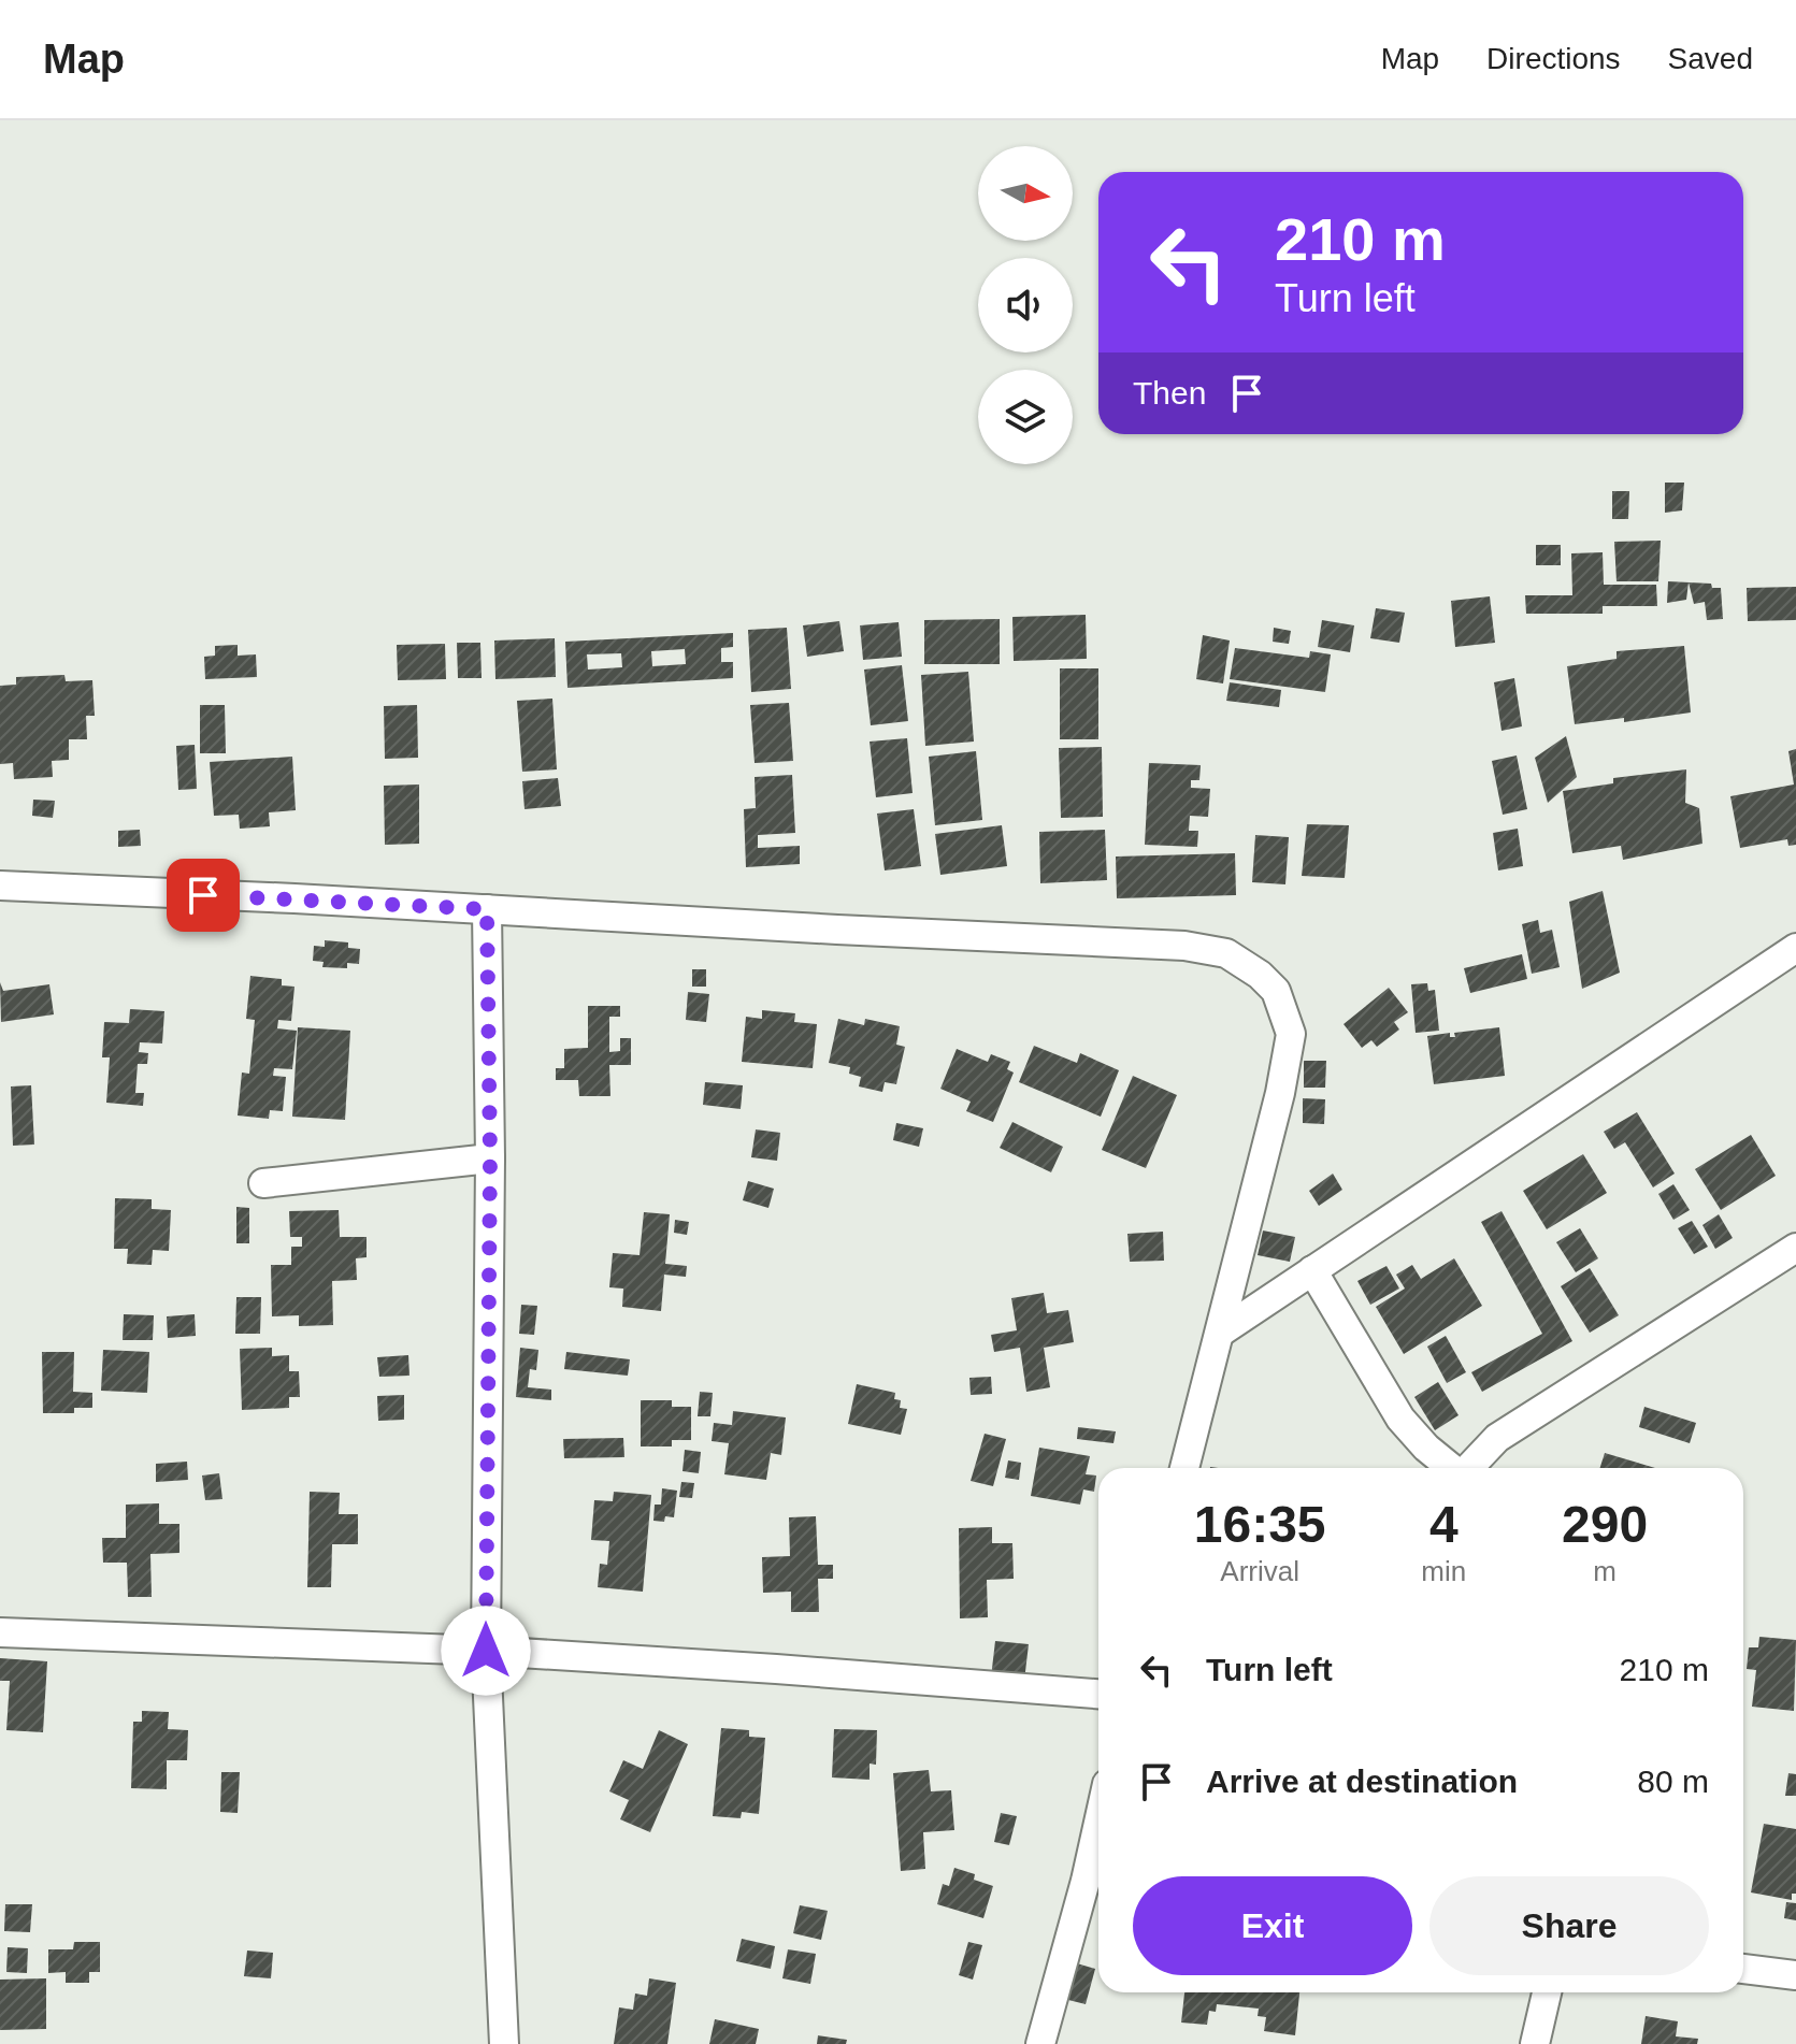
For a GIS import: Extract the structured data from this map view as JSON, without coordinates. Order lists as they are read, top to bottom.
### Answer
{
  "north": "right",
  "page": {
    "header": "Map",
    "nav": ["Map", "Directions", "Saved"],
    "turn": ["210 m", "Turn left"],
    "then": "Then",
    "eta": [
      "16:35",
      "Arrival",
      "4",
      "min",
      "290",
      "m"
    ],
    "list": [
      {
        "name": "Turn left",
        "value": "210 m"
      },
      {
        "name": "Arrive at destination",
        "value": "80 m"
      }
    ],
    "buttons": ["Exit", "Share"]
  }
}
